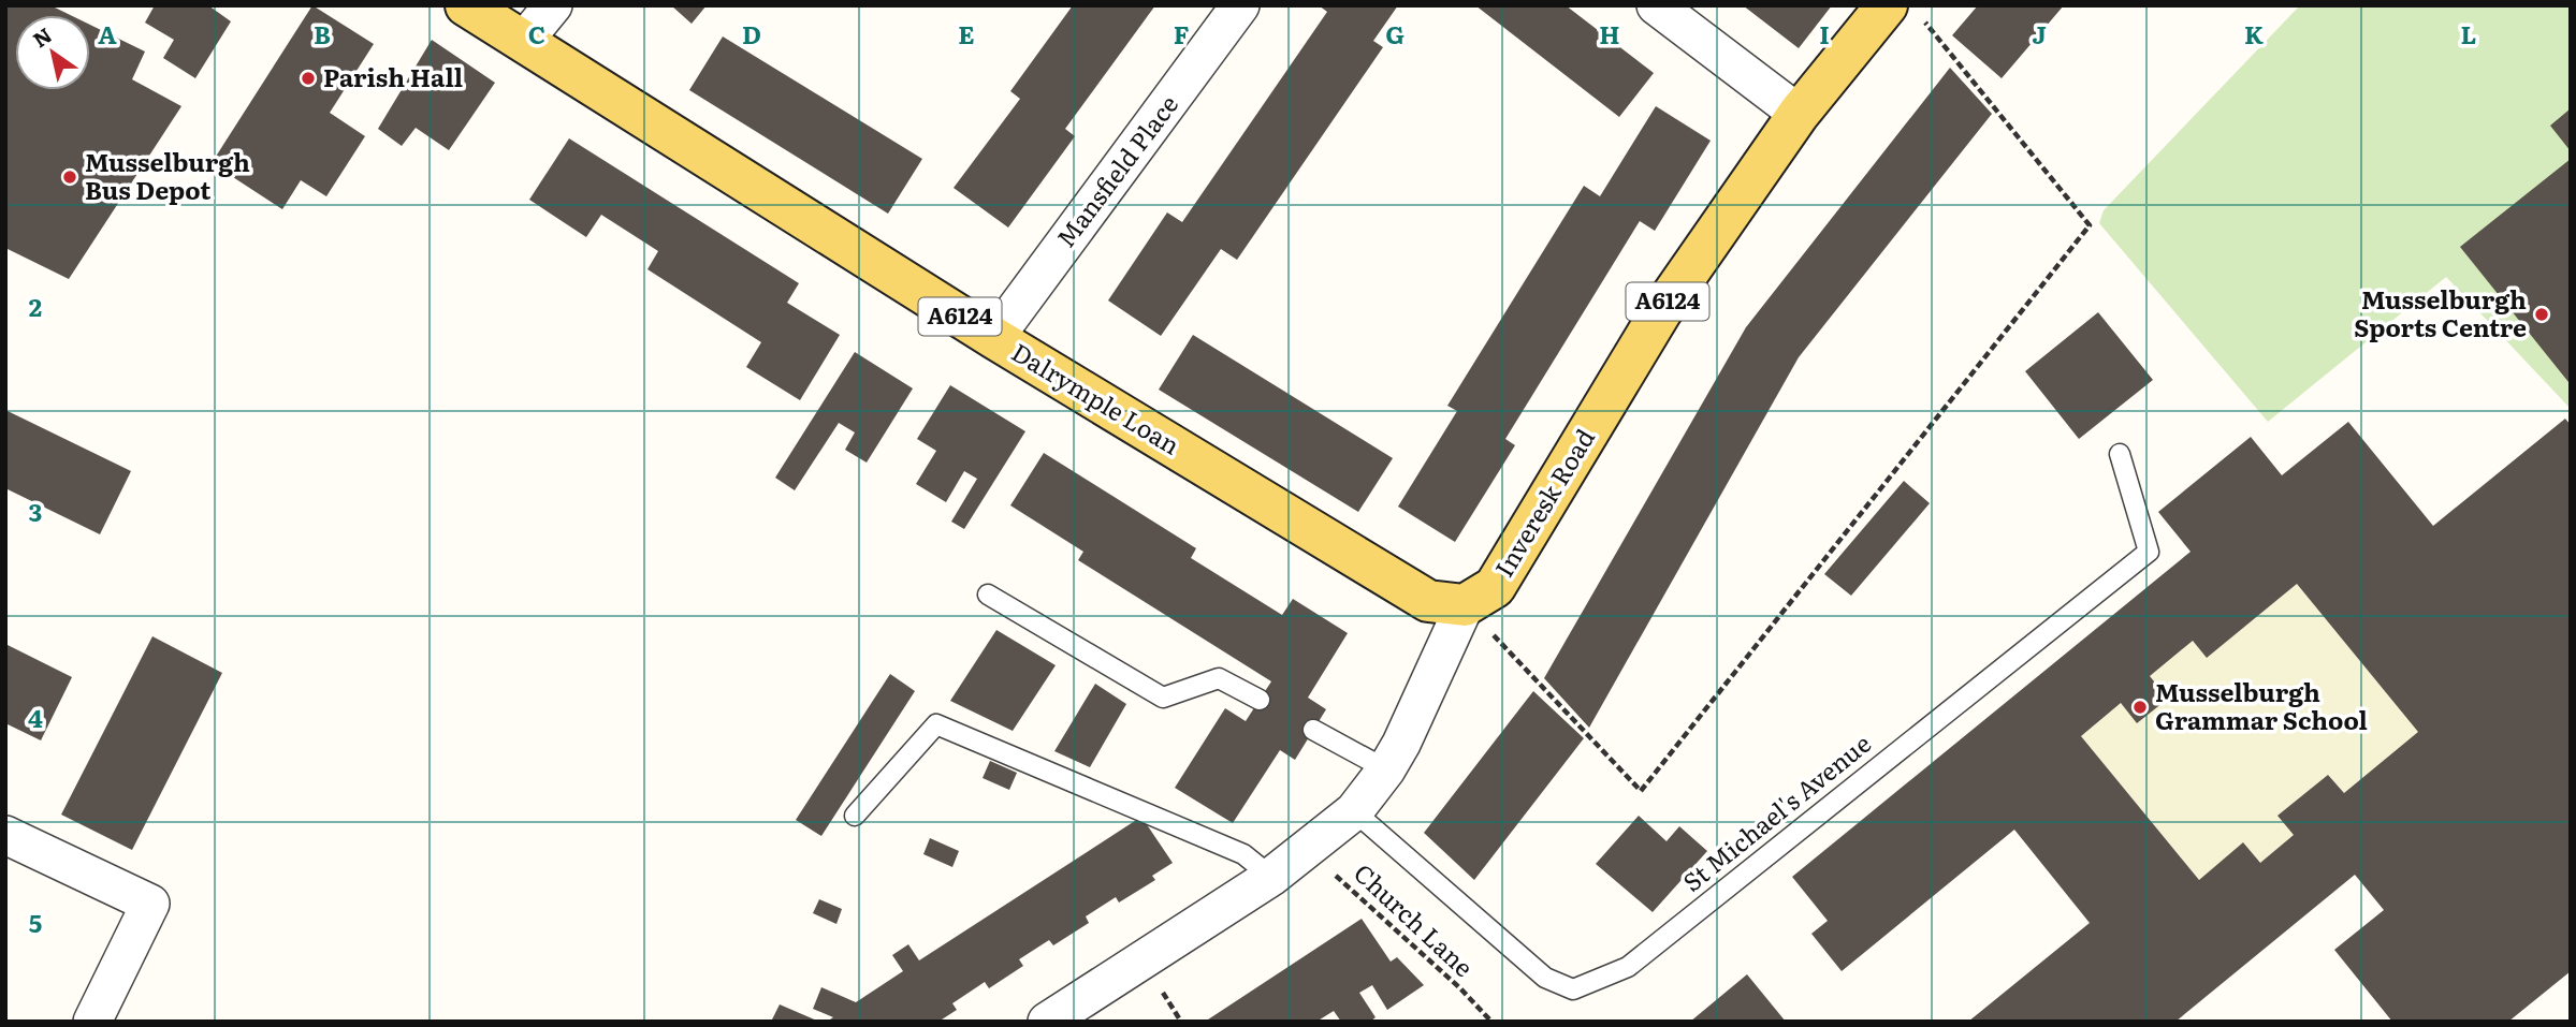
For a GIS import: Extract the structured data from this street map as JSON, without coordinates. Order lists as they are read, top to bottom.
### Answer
{
  "streets": {
    "main road": ["A6124", "Dalrymple Loan", "Inveresk Road"],
    "street": ["Mansfield Place"],
    "lane": ["St Michael's Avenue"],
    "path": ["Church Lane"]
  },
  "crossings": [
    ["Mansfield Place", "Dalrymple Loan"],
    ["Dalrymple Loan", "Inveresk Road"]
  ],
  "places": [
    "Parish Hall",
    "Musselburgh Bus Depot",
    "Musselburgh Sports Centre",
    "Musselburgh Grammar School"
  ],
  "north": "top left",
  "grid": {
    "columns": [
      "A",
      "B",
      "C",
      "D",
      "E",
      "F",
      "G",
      "H",
      "I",
      "J",
      "K",
      "L"
    ],
    "rows": [
      "2",
      "3",
      "4",
      "5"
    ]
  }
}
